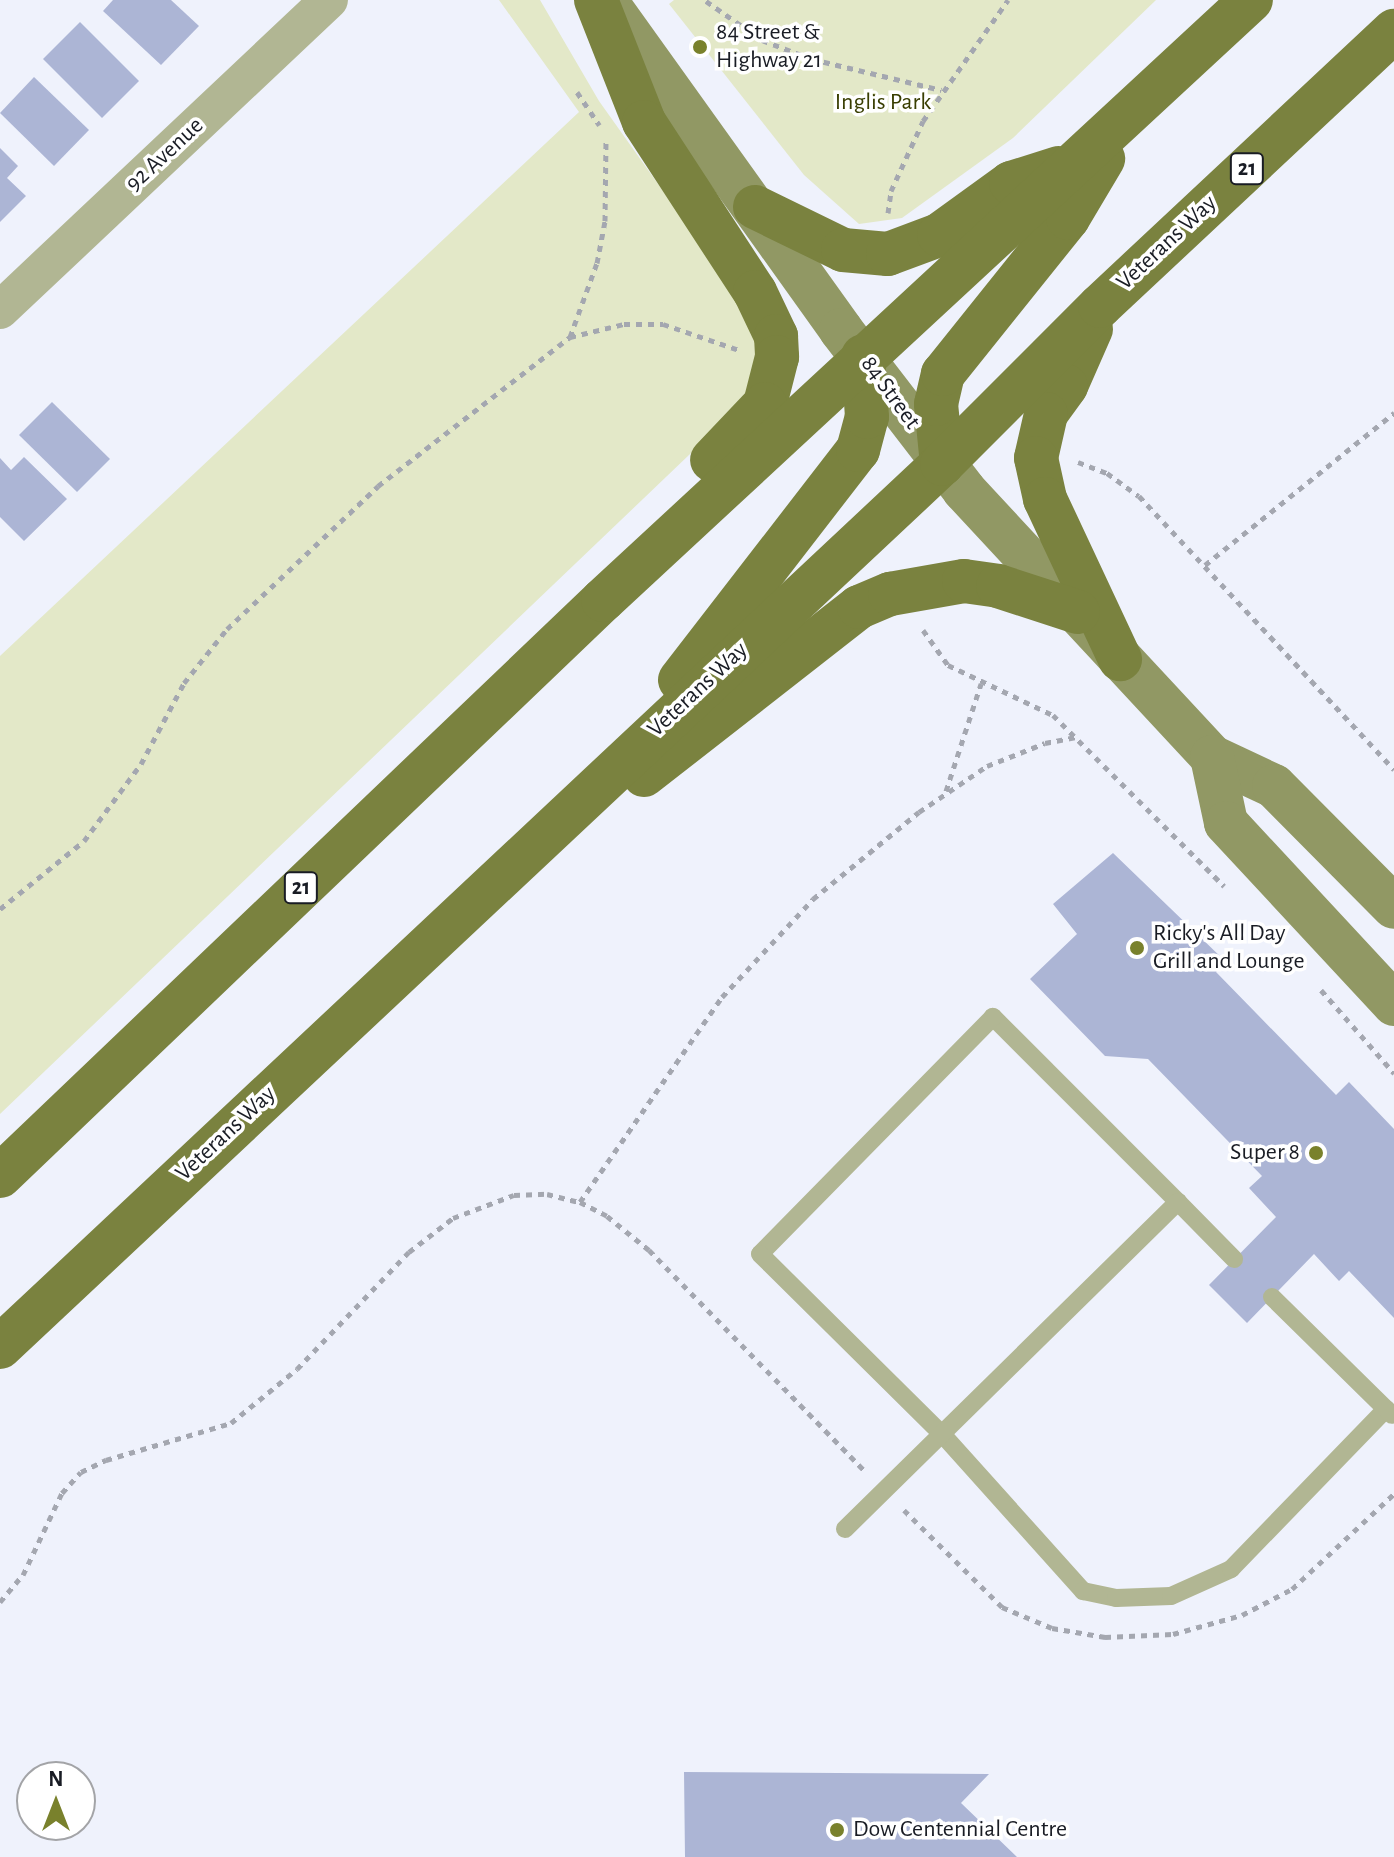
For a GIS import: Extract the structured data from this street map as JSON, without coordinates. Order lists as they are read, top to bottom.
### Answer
{
  "streets": {
    "main road": ["21", "Veterans Way"],
    "street": ["92 Avenue", "84 Street"]
  },
  "crossings": [
    ["21", "84 Street"],
    ["Veterans Way", "84 Street"]
  ],
  "parks": ["Inglis Park"],
  "places": [
    "84 Street & Highway 21",
    "Ricky's All Day Grill and Lounge",
    "Super 8",
    "Dow Centennial Centre"
  ],
  "north": "top"
}
